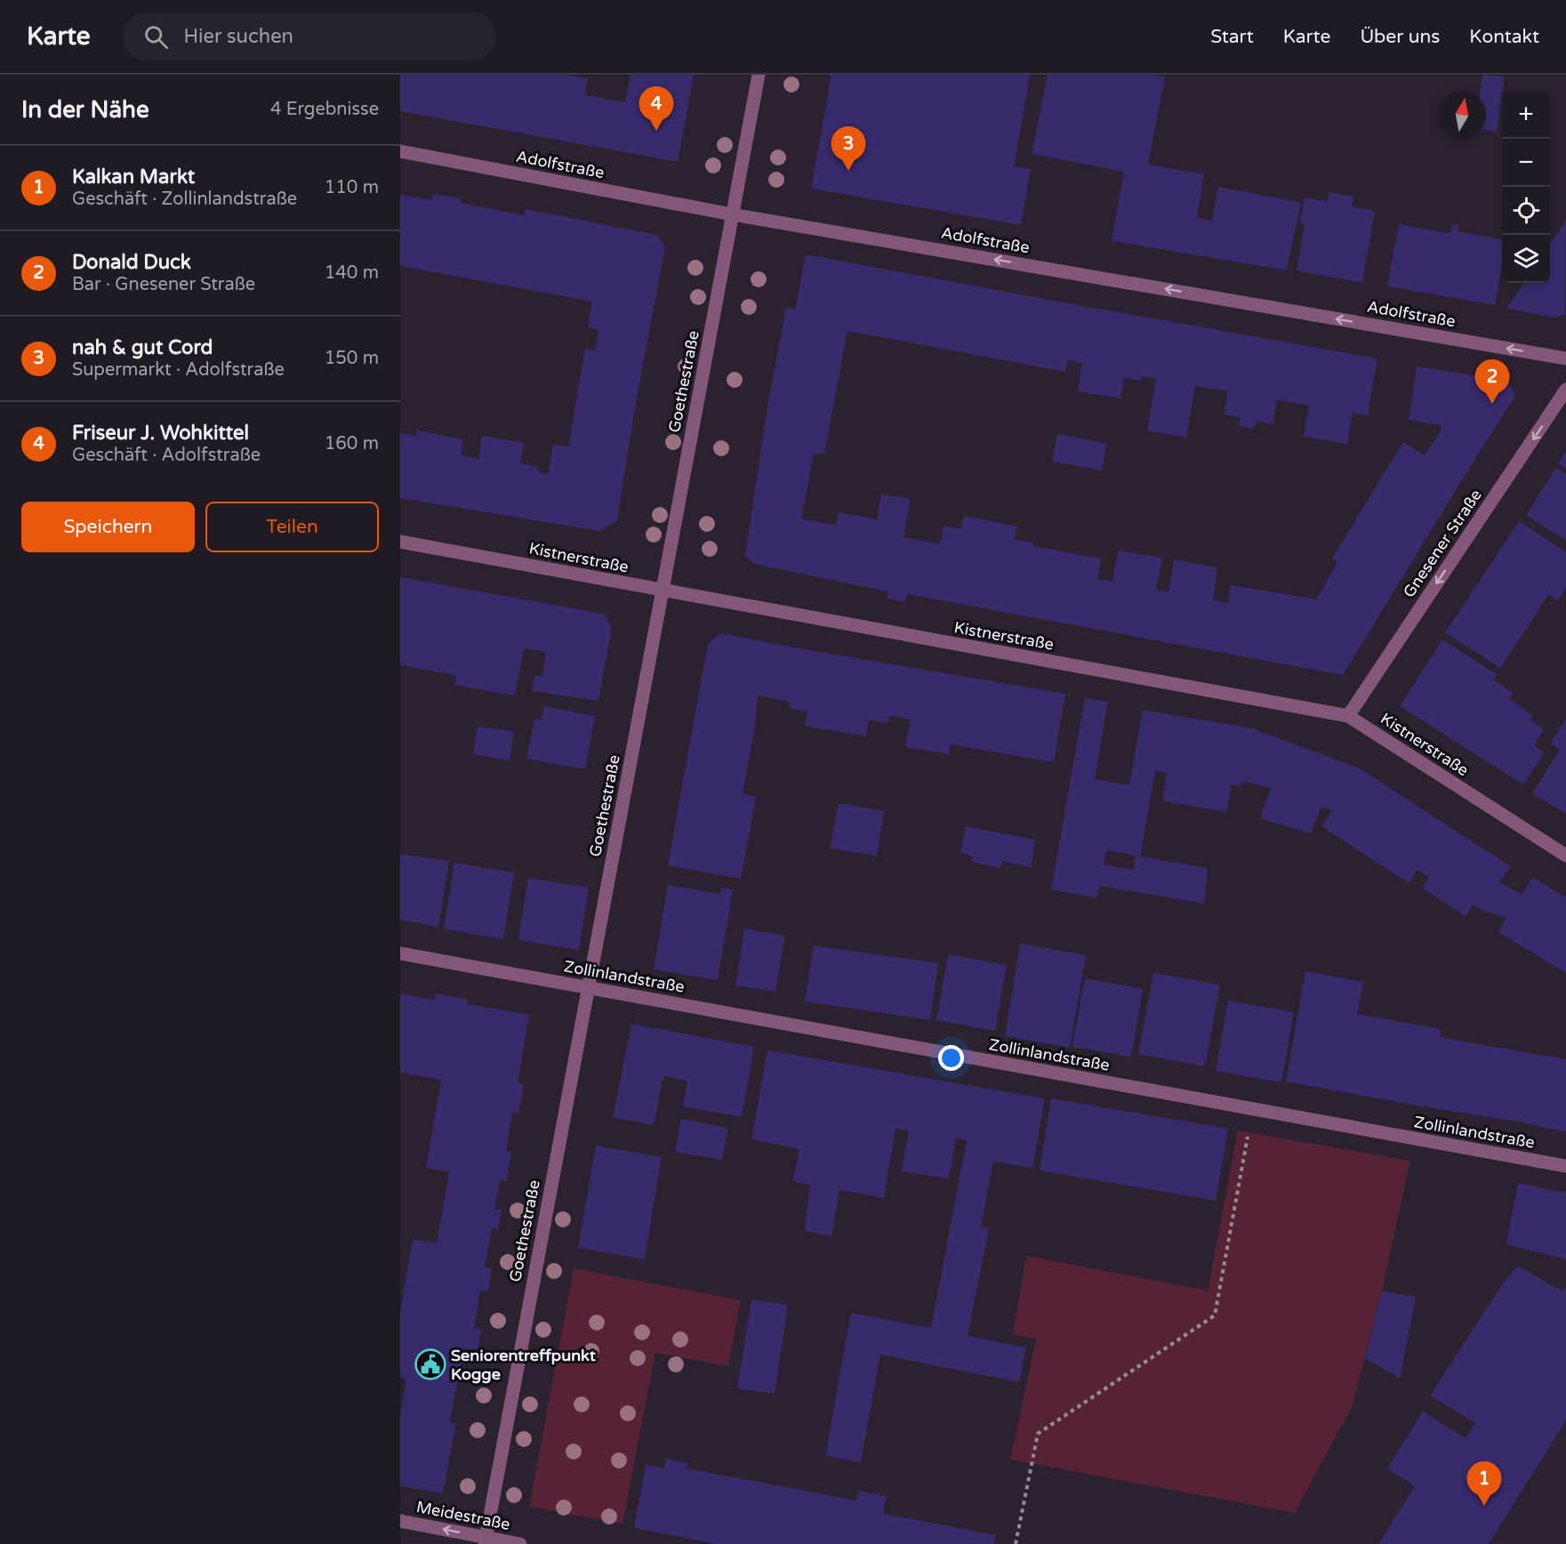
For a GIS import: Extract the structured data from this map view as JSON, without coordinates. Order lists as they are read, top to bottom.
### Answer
{
  "streets": {
    "street": [
      "Adolfstraße",
      "Goethestraße",
      "Gnesener Straße",
      "Kistnerstraße",
      "Zollinlandstraße",
      "Meidestraße"
    ]
  },
  "crossings": [
    ["Adolfstraße", "Goethestraße"],
    ["Goethestraße", "Kistnerstraße"],
    ["Goethestraße", "Zollinlandstraße"],
    ["Goethestraße", "Meidestraße"],
    ["Gnesener Straße", "Kistnerstraße"]
  ],
  "one_way": ["Adolfstraße", "Gnesener Straße", "Meidestraße"],
  "places": {
    "public building": ["Seniorentreffpunkt Kogge"]
  },
  "north": "top",
  "page": {
    "header": "Karte",
    "search": "Hier suchen",
    "nav": [
      "Start",
      "Karte",
      "Über uns",
      "Kontakt"
    ],
    "heading": ["In der Nähe", "4 Ergebnisse"],
    "pins": [
      "4",
      "3",
      "2",
      "1"
    ],
    "map_buttons": ["+", "−"],
    "list": [
      {
        "mark": "1",
        "name": "Kalkan Markt",
        "note": "Geschäft · Zollinlandstraße",
        "value": "110 m"
      },
      {
        "mark": "2",
        "name": "Donald Duck",
        "note": "Bar · Gnesener Straße",
        "value": "140 m"
      },
      {
        "mark": "3",
        "name": "nah & gut Cord",
        "note": "Supermarkt · Adolfstraße",
        "value": "150 m"
      },
      {
        "mark": "4",
        "name": "Friseur J. Wohkittel",
        "note": "Geschäft · Adolfstraße",
        "value": "160 m"
      }
    ],
    "buttons": ["Speichern", "Teilen"]
  }
}
